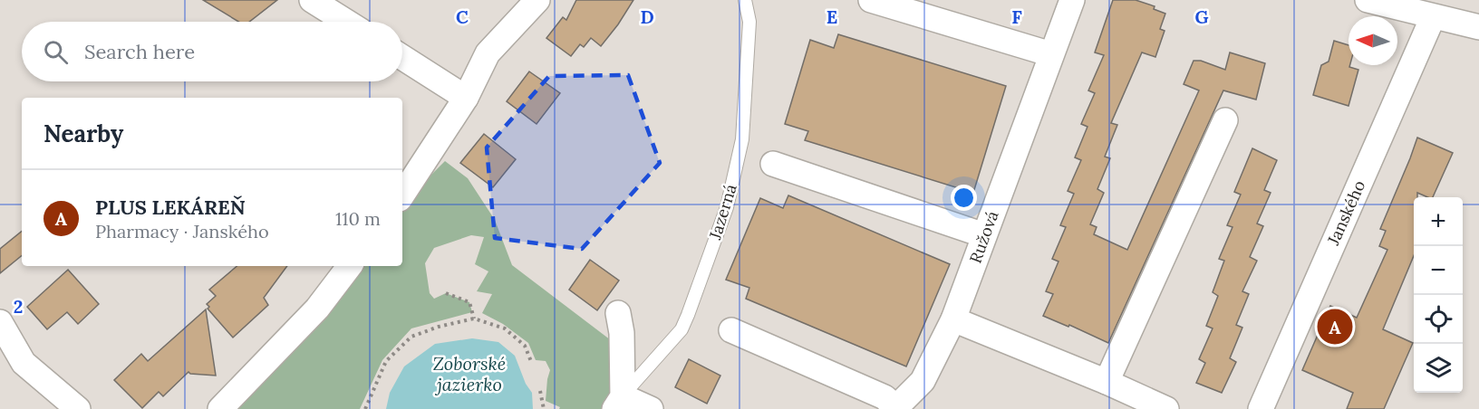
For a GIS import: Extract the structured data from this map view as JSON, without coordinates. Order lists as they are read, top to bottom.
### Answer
{
  "streets": {
    "street": ["Janského", "Ružová"],
    "lane": ["Jazerná"]
  },
  "water": ["Zoborské jazierko"],
  "north": "left",
  "page": {
    "search": "Search here",
    "heading": "Nearby",
    "list": [
      {
        "mark": "A",
        "name": "PLUS LEKÁREŇ",
        "note": "Pharmacy · Janského",
        "value": "110 m"
      }
    ],
    "map_buttons": ["+", "−"],
    "pins": "A"
  },
  "grid": {
    "columns": [
      "C",
      "D",
      "E",
      "F",
      "G"
    ],
    "rows": ["2"]
  }
}
